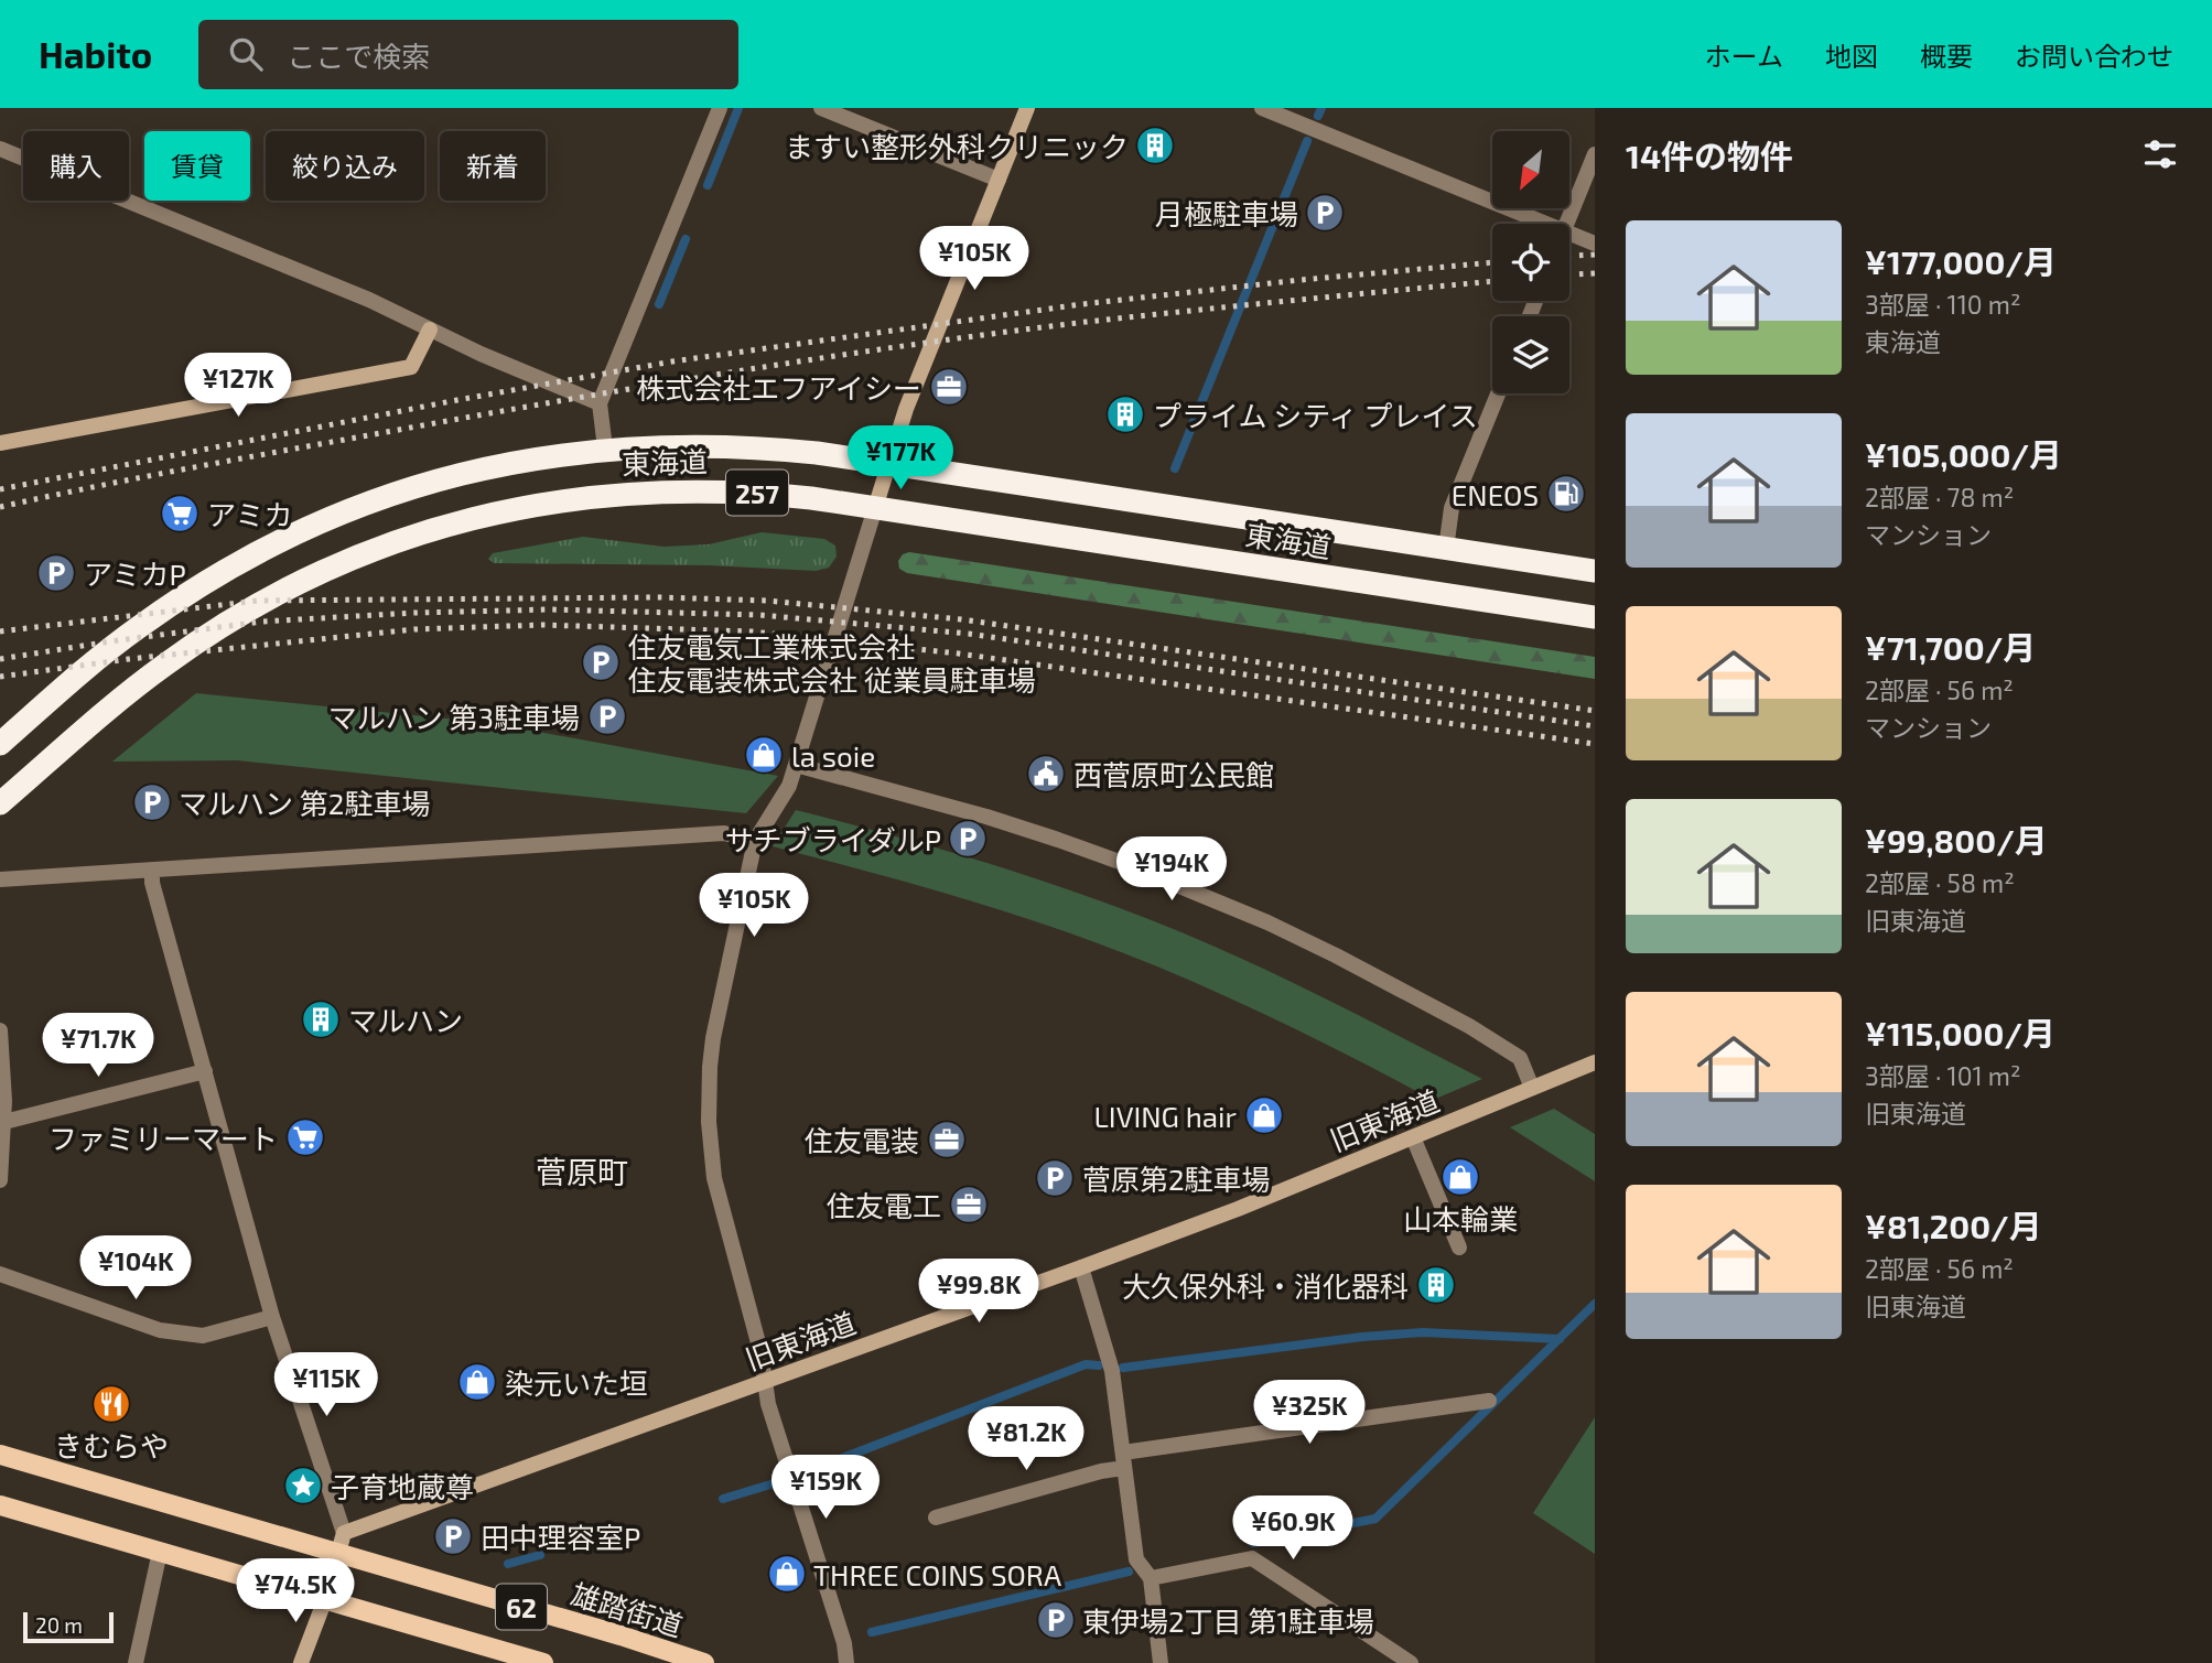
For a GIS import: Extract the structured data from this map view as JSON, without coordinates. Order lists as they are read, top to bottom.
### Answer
{
  "streets": {
    "highway": ["東海道", "257"],
    "main road": ["62", "雄踏街道"],
    "street": ["旧東海道"]
  },
  "districts": ["菅原町"],
  "places": {
    "building": [
      "ますい整形外科クリニック",
      "プライム シティ プレイス",
      "マルハン",
      "大久保外科・消化器科"
    ],
    "parking": [
      "月極駐車場",
      "アミカP",
      "住友電気工業株式会社 住友電装株式会社 従業員駐車場",
      "マルハン 第3駐車場",
      "マルハン 第2駐車場",
      "サチブライダルP",
      "菅原第2駐車場",
      "田中理容室P",
      "東伊場2丁目 第1駐車場"
    ],
    "office": ["株式会社エフアイシー", "住友電装", "住友電工"],
    "fuel station": ["ENEOS"],
    "supermarket": ["アミカ", "ファミリーマート"],
    "shop": [
      "la soie",
      "LIVING hair",
      "山本輪業",
      "染元いた垣",
      "THREE COINS SORA"
    ],
    "public building": ["西菅原町公民館"],
    "restaurant": ["きむらや"],
    "place": ["子育地蔵尊"]
  },
  "scale_bar": "20 m",
  "north": "bottom left",
  "page": {
    "header": "Habito",
    "search": "ここで検索",
    "nav": [
      "ホーム",
      "地図",
      "概要",
      "お問い合わせ"
    ],
    "heading": "14件の物件",
    "chip": [
      "購入",
      "賃貸",
      "絞り込み",
      "新着"
    ],
    "list": [
      {
        "name": "¥177,000/月",
        "note": "3部屋 · 110 m² · 東海道"
      },
      {
        "name": "¥105,000/月",
        "note": "2部屋 · 78 m² · マンション"
      },
      {
        "name": "¥71,700/月",
        "note": "2部屋 · 56 m² · マンション"
      },
      {
        "name": "¥99,800/月",
        "note": "2部屋 · 58 m² · 旧東海道"
      },
      {
        "name": "¥115,000/月",
        "note": "3部屋 · 101 m² · 旧東海道"
      },
      {
        "name": "¥81,200/月",
        "note": "2部屋 · 56 m² · 旧東海道"
      }
    ],
    "price": [
      "¥105K",
      "¥127K",
      "¥177K",
      "¥194K",
      "¥105K",
      "¥71.7K",
      "¥104K",
      "¥99.8K",
      "¥115K",
      "¥325K",
      "¥81.2K",
      "¥159K",
      "¥60.9K",
      "¥74.5K"
    ],
    "scale": "20 m"
  }
}
